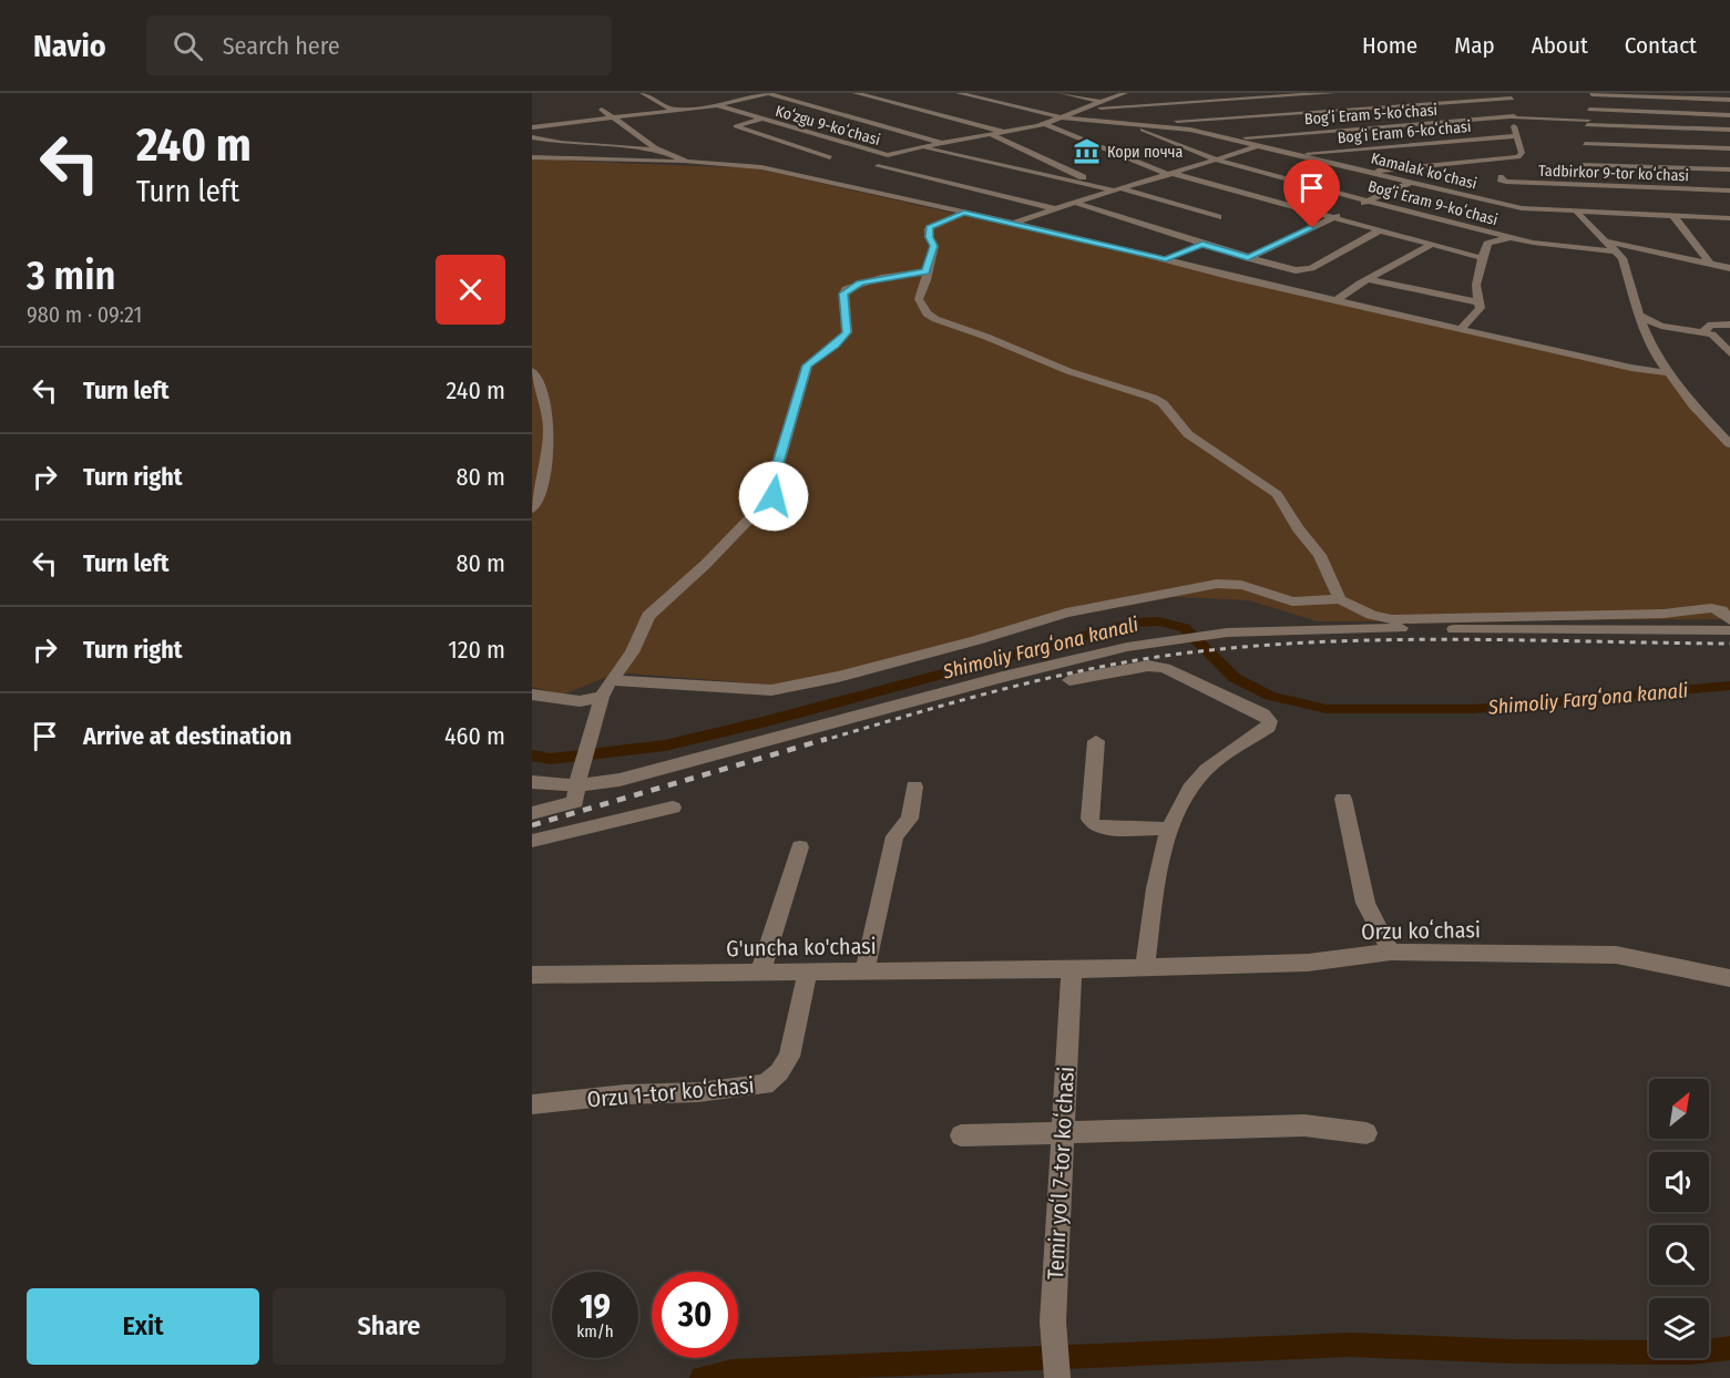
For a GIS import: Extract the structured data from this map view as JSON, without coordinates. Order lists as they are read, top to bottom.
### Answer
{
  "streets": {
    "street": [
      "Bogʻi Eram 5-koʻchasi",
      "Koʻzgu 9-koʻchasi",
      "Bogʻi Eram 6-koʻchasi",
      "Kamalak koʻchasi",
      "Tadbirkor 9-tor koʻchasi",
      "Bogʻi Eram 9-koʻchasi",
      "Orzu koʻchasi",
      "G'uncha ko'chasi",
      "Orzu 1-tor koʻchasi",
      "Temir yoʻl 7-tor koʻchasi"
    ]
  },
  "crossings": [
    ["Bogʻi Eram 5-koʻchasi", "Kamalak koʻchasi"],
    ["Bogʻi Eram 6-koʻchasi", "Kamalak koʻchasi"],
    ["Kamalak koʻchasi", "Tadbirkor 9-tor koʻchasi"],
    ["Kamalak koʻchasi", "Bogʻi Eram 9-koʻchasi"],
    ["Orzu koʻchasi", "G'uncha ko'chasi"],
    ["Orzu koʻchasi", "Temir yoʻl 7-tor koʻchasi"],
    ["G'uncha ko'chasi", "Orzu 1-tor koʻchasi"],
    ["G'uncha ko'chasi", "Temir yoʻl 7-tor koʻchasi"]
  ],
  "water": ["Shimoliy Fargʻona kanali"],
  "places": {
    "museum": ["Кори почча"]
  },
  "north": "top right",
  "page": {
    "header": "Navio",
    "search": "Search here",
    "nav": [
      "Home",
      "Map",
      "About",
      "Contact"
    ],
    "turn": ["240 m", "Turn left"],
    "heading": ["3 min", "980 m · 09:21"],
    "list": [
      {
        "name": "Turn left",
        "value": "240 m"
      },
      {
        "name": "Turn right",
        "value": "80 m"
      },
      {
        "name": "Turn left",
        "value": "80 m"
      },
      {
        "name": "Turn right",
        "value": "120 m"
      },
      {
        "name": "Arrive at destination",
        "value": "460 m"
      }
    ],
    "speed": "19 km/h",
    "limit": "30",
    "buttons": ["Exit", "Share"]
  }
}
